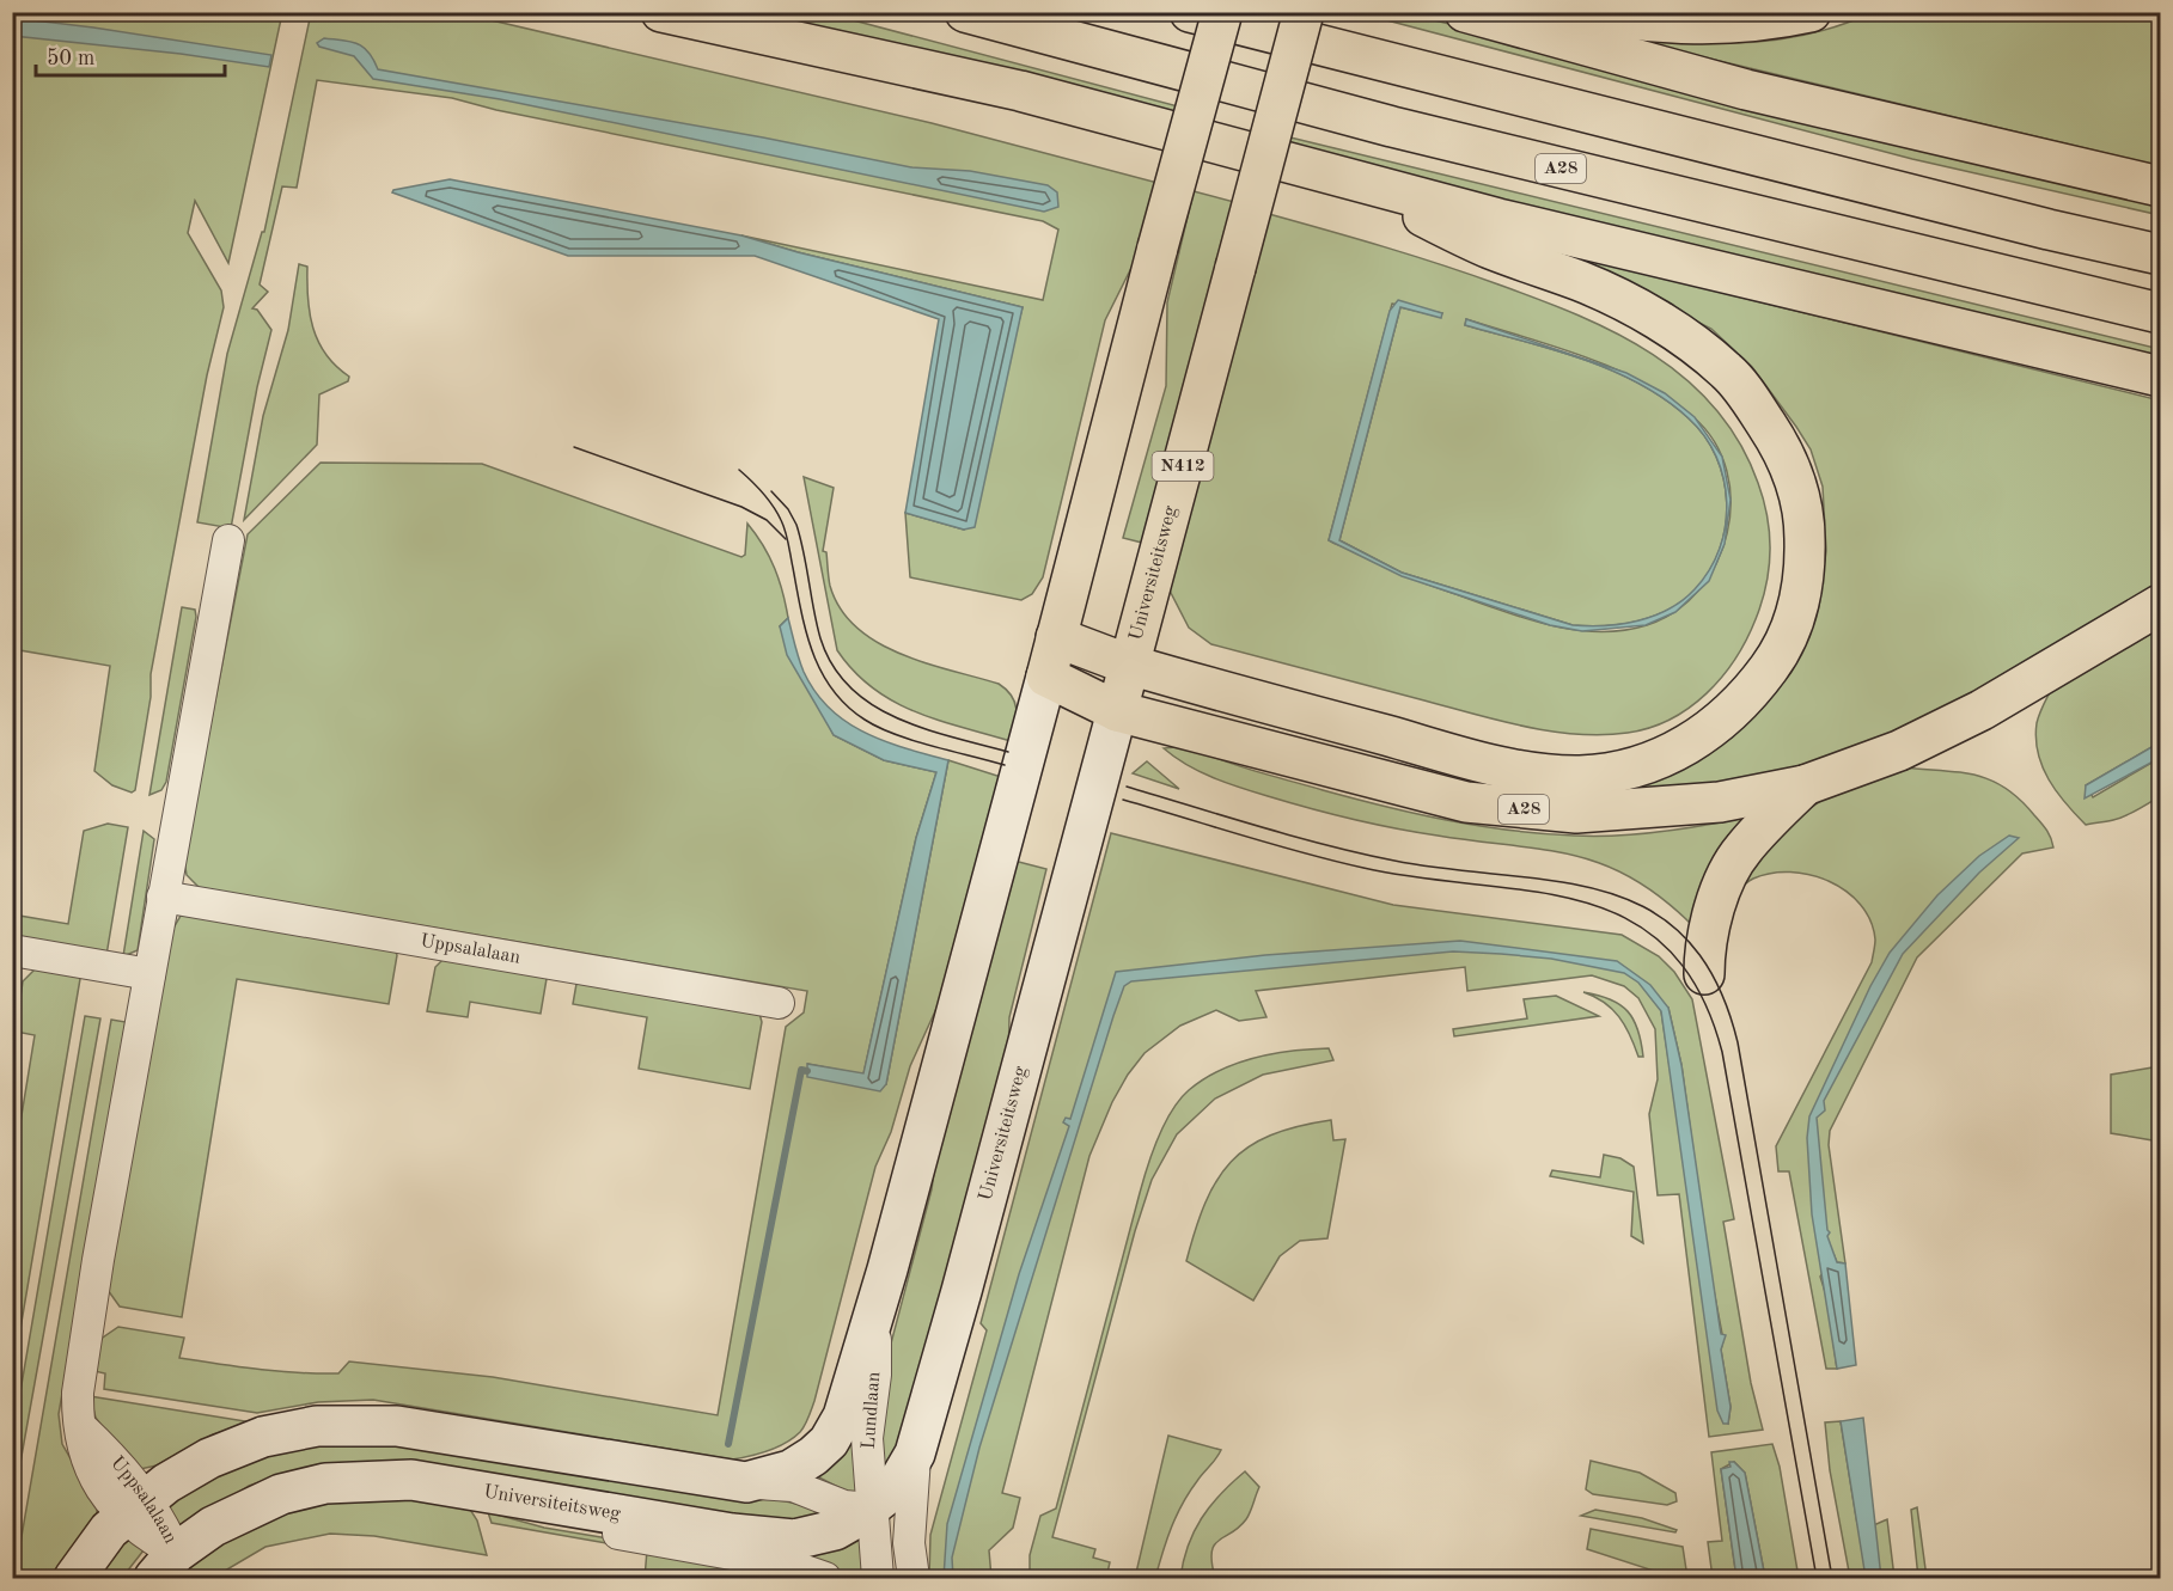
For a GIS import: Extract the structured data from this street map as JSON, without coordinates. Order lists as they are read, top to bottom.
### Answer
{
  "streets": {
    "main road": ["A28", "N412", "Universiteitsweg"],
    "street": ["Uppsalalaan", "Lundlaan"]
  },
  "crossings": [
    ["A28", "Universiteitsweg"],
    ["Universiteitsweg", "Uppsalalaan"],
    ["Universiteitsweg", "Lundlaan"]
  ],
  "scale_bar": "50 m"
}
